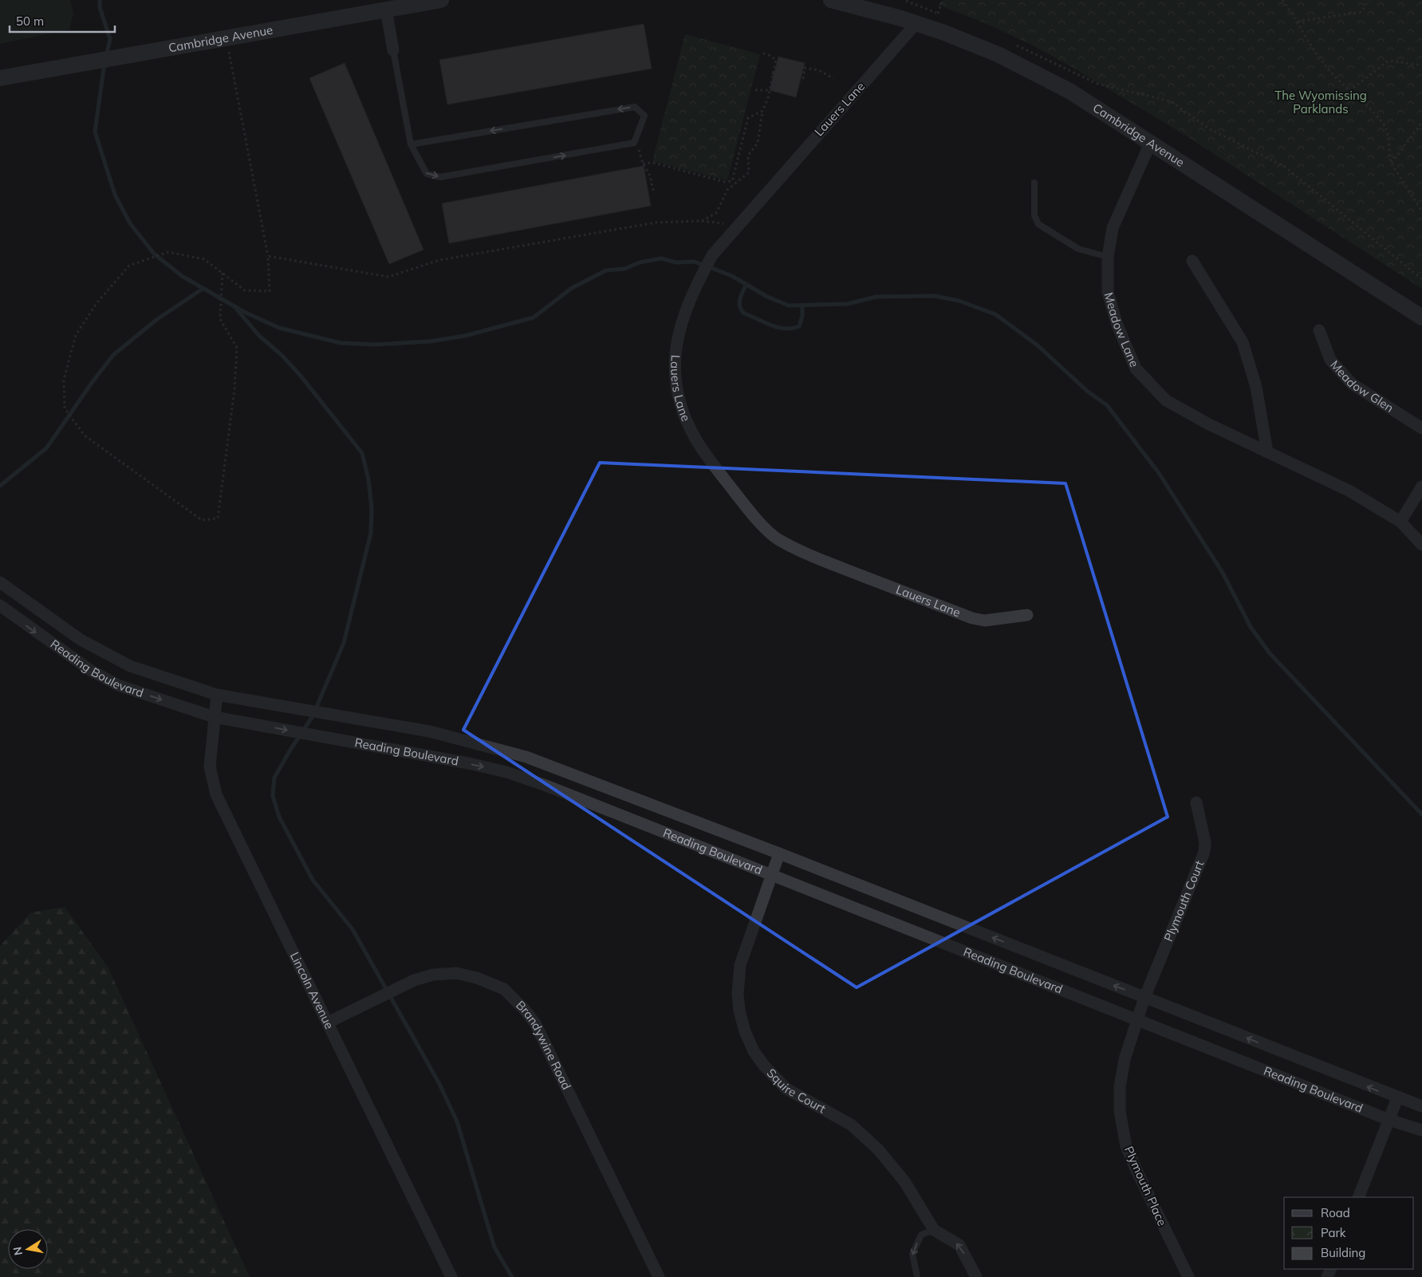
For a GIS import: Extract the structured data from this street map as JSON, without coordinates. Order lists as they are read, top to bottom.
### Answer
{
  "streets": {
    "street": [
      "Cambridge Avenue",
      "Lauers Lane",
      "Meadow Lane",
      "Meadow Glen",
      "Reading Boulevard",
      "Plymouth Court",
      "Lincoln Avenue",
      "Brandywine Road",
      "Squire Court",
      "Plymouth Place"
    ]
  },
  "crossings": [
    ["Cambridge Avenue", "Lauers Lane"],
    ["Cambridge Avenue", "Meadow Lane"],
    ["Reading Boulevard", "Plymouth Court"],
    ["Reading Boulevard", "Lincoln Avenue"],
    ["Reading Boulevard", "Squire Court"],
    ["Reading Boulevard", "Plymouth Place"],
    ["Plymouth Court", "Plymouth Place"],
    ["Lincoln Avenue", "Brandywine Road"]
  ],
  "parks": ["The Wyomissing Parklands"],
  "legend": ["Road", "Park", "Building"],
  "scale_bar": "50 m",
  "north": "left"
}
